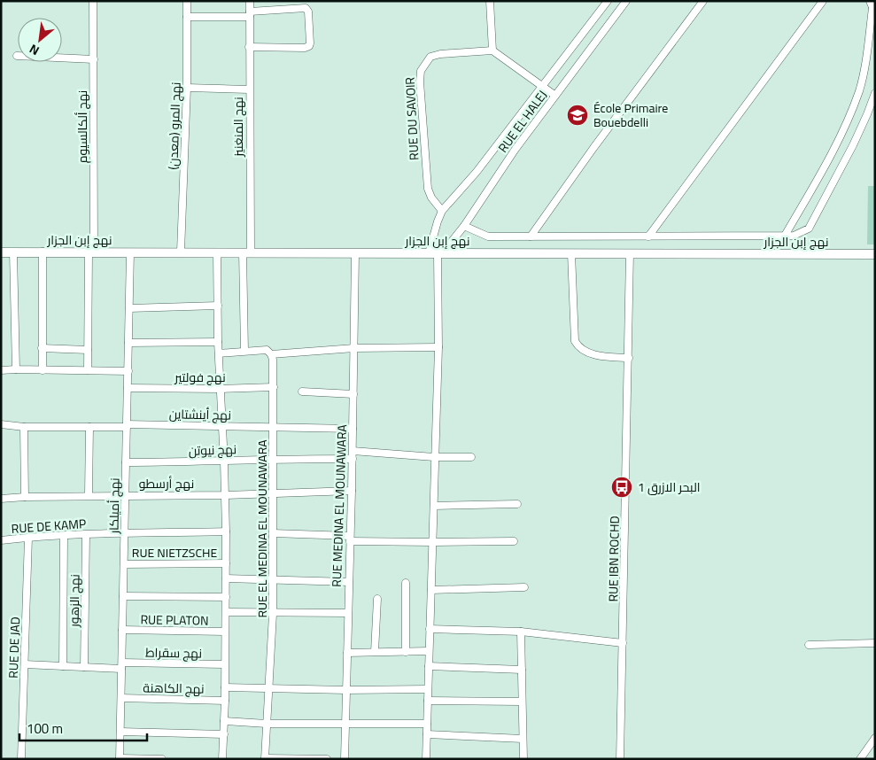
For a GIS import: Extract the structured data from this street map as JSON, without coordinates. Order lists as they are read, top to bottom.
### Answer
{
  "streets": {
    "street": [
      "RUE DU SAVOIR",
      "RUE EL HALEJ",
      "نهج المرو (معدن)",
      "نهج ألكالسيوم",
      "نهج المنغنيز",
      "نهج إبن الجزار",
      "نهج فولتير",
      "نهج أينشتاين",
      "نهج نيوتن",
      "نهج أرسطو",
      "نهج أميلكار",
      "RUE MEDINA EL MOUNAWARA",
      "RUE DE KAMP",
      "RUE EL MEDINA EL MOUNAWARA",
      "RUE NIETZSCHE",
      "RUE IBN ROCHD",
      "نهج الزهور",
      "RUE PLATON",
      "RUE DE JAD",
      "نهج سقراط",
      "نهج الكاهنة"
    ]
  },
  "crossings": [
    ["RUE DU SAVOIR", "RUE EL HALEJ"],
    ["RUE EL HALEJ", "نهج إبن الجزار"],
    ["نهج المرو (معدن)", "نهج إبن الجزار"],
    ["نهج ألكالسيوم", "نهج إبن الجزار"],
    ["نهج المنغنيز", "نهج إبن الجزار"],
    ["نهج إبن الجزار", "نهج أميلكار"],
    ["نهج إبن الجزار", "RUE MEDINA EL MOUNAWARA"],
    ["نهج إبن الجزار", "RUE IBN ROCHD"],
    ["نهج فولتير", "نهج أميلكار"],
    ["نهج فولتير", "RUE EL MEDINA EL MOUNAWARA"],
    ["نهج أينشتاين", "نهج أميلكار"],
    ["نهج أينشتاين", "RUE MEDINA EL MOUNAWARA"],
    ["نهج أينشتاين", "RUE EL MEDINA EL MOUNAWARA"],
    ["نهج نيوتن", "نهج أميلكار"],
    ["نهج نيوتن", "RUE MEDINA EL MOUNAWARA"],
    ["نهج نيوتن", "RUE EL MEDINA EL MOUNAWARA"],
    ["نهج أرسطو", "نهج أميلكار"],
    ["نهج أرسطو", "RUE MEDINA EL MOUNAWARA"],
    ["نهج أرسطو", "RUE EL MEDINA EL MOUNAWARA"],
    ["نهج أميلكار", "RUE DE KAMP"],
    ["نهج أميلكار", "RUE NIETZSCHE"],
    ["نهج أميلكار", "RUE PLATON"],
    ["نهج أميلكار", "نهج سقراط"],
    ["نهج أميلكار", "نهج الكاهنة"],
    ["RUE DE KAMP", "نهج الزهور"],
    ["RUE DE KAMP", "RUE DE JAD"],
    ["نهج الزهور", "نهج سقراط"],
    ["RUE DE JAD", "نهج سقراط"]
  ],
  "places": {
    "school or university": ["École Primaire Bouebdelli"],
    "bus stop": ["1 البحر الازرق"]
  },
  "scale_bar": "100 m",
  "north": "bottom left"
}
